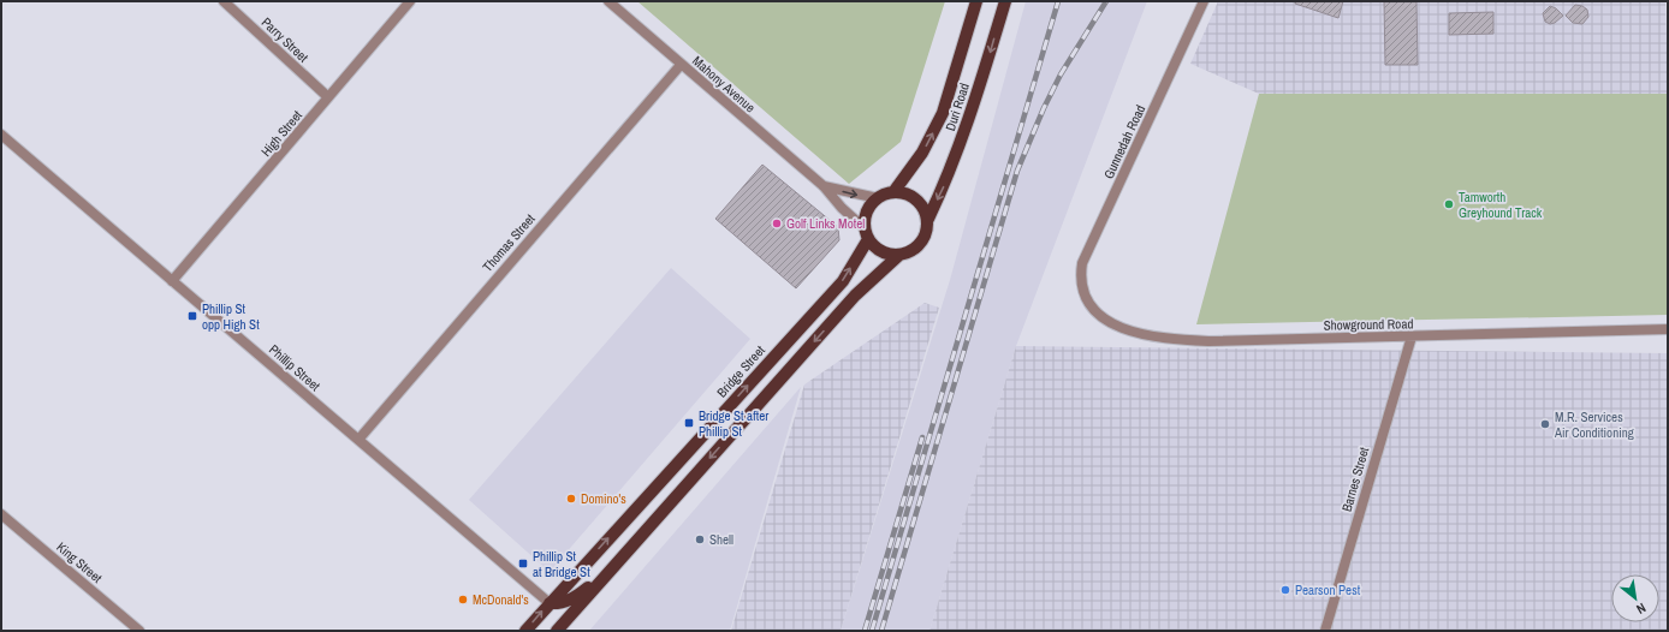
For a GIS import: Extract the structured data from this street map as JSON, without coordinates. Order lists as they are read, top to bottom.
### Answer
{
  "streets": {
    "main road": ["Duri Road", "Bridge Street"],
    "street": [
      "Parry Street",
      "Mahony Avenue",
      "High Street",
      "Gunnedah Road",
      "Thomas Street",
      "Showground Road",
      "Phillip Street",
      "Barnes Street",
      "King Street"
    ]
  },
  "crossings": [
    ["Parry Street", "High Street"],
    ["Mahony Avenue", "Duri Road"],
    ["Mahony Avenue", "Thomas Street"],
    ["Mahony Avenue", "Bridge Street"],
    ["Duri Road", "Bridge Street"],
    ["High Street", "Phillip Street"],
    ["Gunnedah Road", "Showground Road"],
    ["Thomas Street", "Phillip Street"],
    ["Showground Road", "Barnes Street"],
    ["Phillip Street", "Bridge Street"]
  ],
  "places": {
    "other": [
      "Tamworth Greyhound Track",
      "Golf Links Motel",
      "M.R. Services Air Conditioning",
      "Domino's",
      "Shell",
      "Pearson Pest",
      "McDonald's"
    ],
    "transit": ["Phillip St opp High St", "Bridge St after Phillip St", "Phillip St at Bridge St"]
  },
  "north": "bottom right"
}
